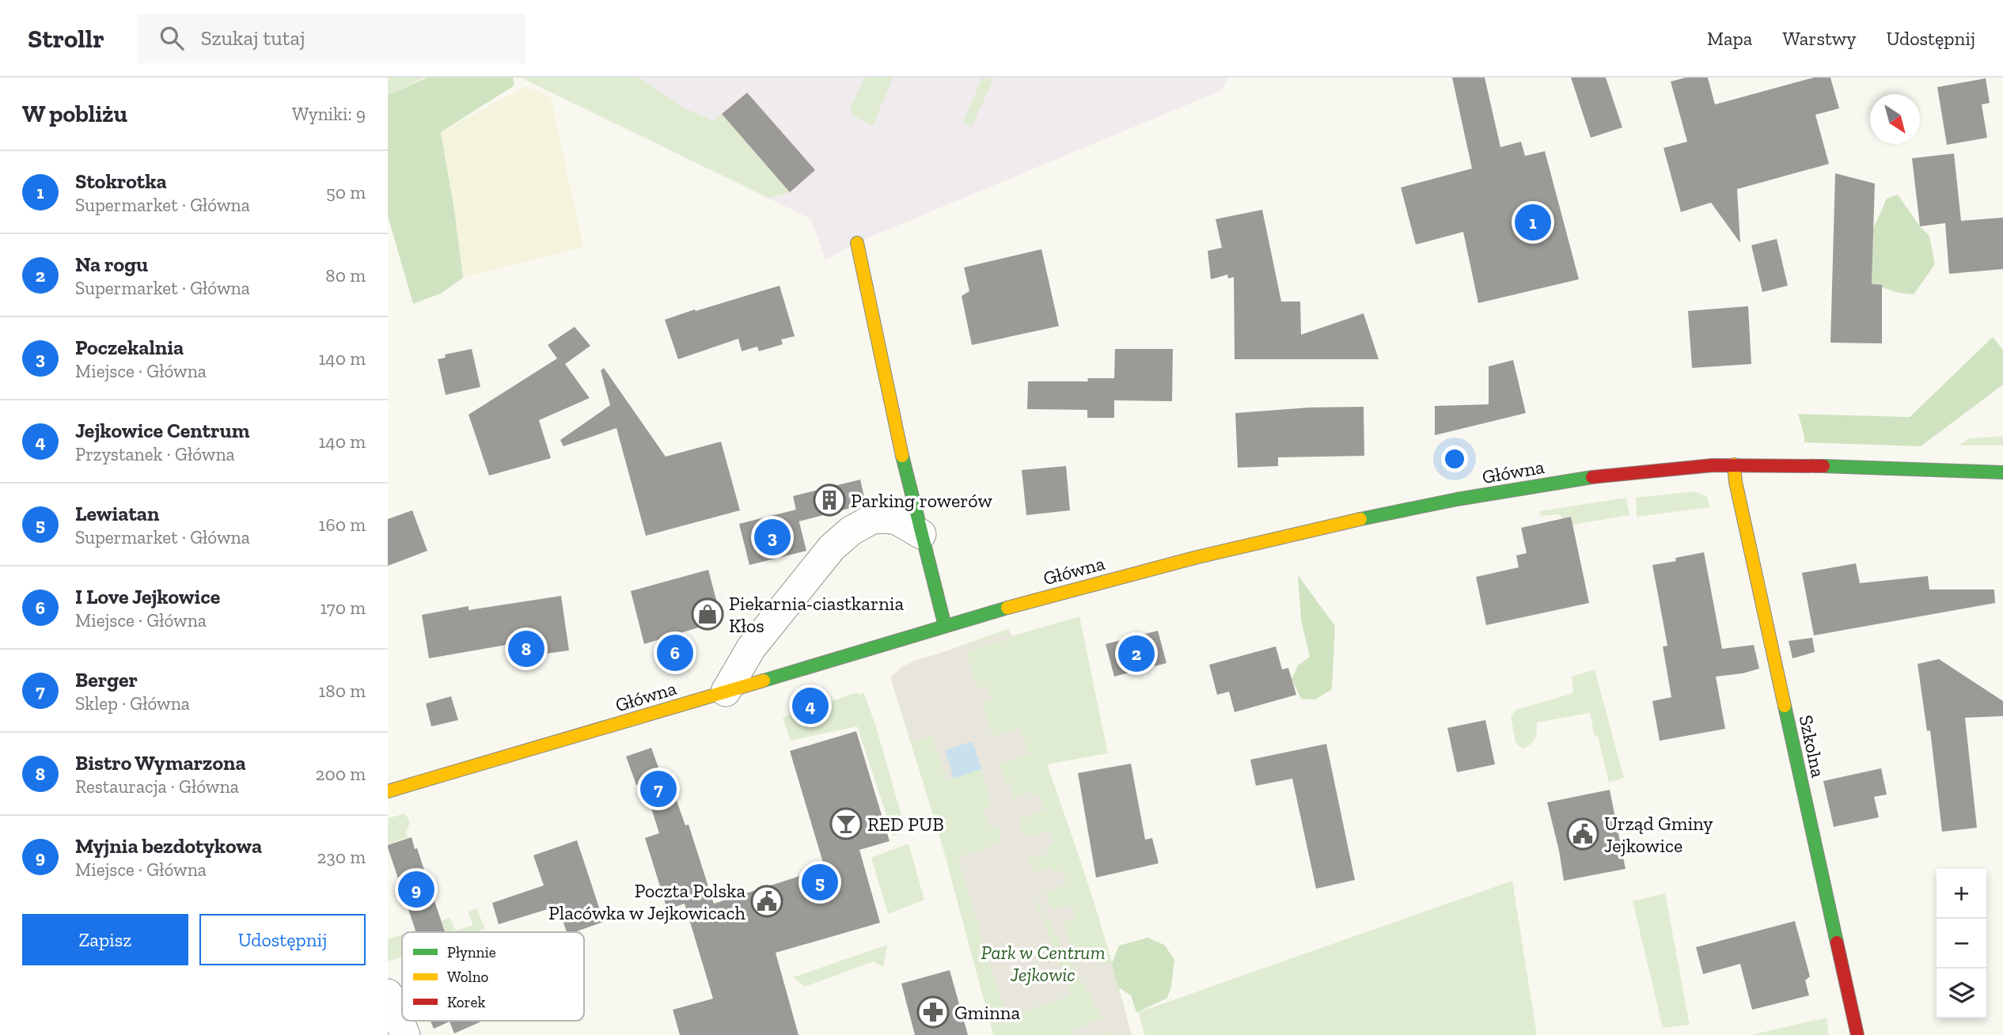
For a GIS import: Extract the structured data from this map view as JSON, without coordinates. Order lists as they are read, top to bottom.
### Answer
{
  "streets": {
    "street": ["Główna", "Szkolna"]
  },
  "crossings": [
    ["Główna", "Szkolna"]
  ],
  "parks": ["Park w Centrum Jejkowic"],
  "places": {
    "building": ["Parking rowerów"],
    "shop": ["Piekarnia-ciastkarnia Kłos"],
    "bar": ["RED PUB"],
    "public building": ["Urząd Gminy Jejkowice", "Poczta Polska Placówka w Jejkowicach"],
    "pharmacy": ["Gminna"]
  },
  "legend": ["Płynnie", "Wolno", "Korek"],
  "north": "bottom right",
  "page": {
    "header": "Strollr",
    "search": "Szukaj tutaj",
    "nav": ["Mapa", "Warstwy", "Udostępnij"],
    "heading": ["W pobliżu", "Wyniki: 9"],
    "list": [
      {
        "mark": "1",
        "name": "Stokrotka",
        "note": "Supermarket · Główna",
        "value": "50 m"
      },
      {
        "mark": "2",
        "name": "Na rogu",
        "note": "Supermarket · Główna",
        "value": "80 m"
      },
      {
        "mark": "3",
        "name": "Poczekalnia",
        "note": "Miejsce · Główna",
        "value": "140 m"
      },
      {
        "mark": "4",
        "name": "Jejkowice Centrum",
        "note": "Przystanek · Główna",
        "value": "140 m"
      },
      {
        "mark": "5",
        "name": "Lewiatan",
        "note": "Supermarket · Główna",
        "value": "160 m"
      },
      {
        "mark": "6",
        "name": "I Love Jejkowice",
        "note": "Miejsce · Główna",
        "value": "170 m"
      },
      {
        "mark": "7",
        "name": "Berger",
        "note": "Sklep · Główna",
        "value": "180 m"
      },
      {
        "mark": "8",
        "name": "Bistro Wymarzona",
        "note": "Restauracja · Główna",
        "value": "200 m"
      },
      {
        "mark": "9",
        "name": "Myjnia bezdotykowa",
        "note": "Miejsce · Główna",
        "value": "230 m"
      }
    ],
    "pins": [
      "1",
      "3",
      "8",
      "6",
      "2",
      "4",
      "7",
      "5",
      "9"
    ],
    "map_buttons": ["+", "−"],
    "buttons": ["Zapisz", "Udostępnij"]
  }
}
